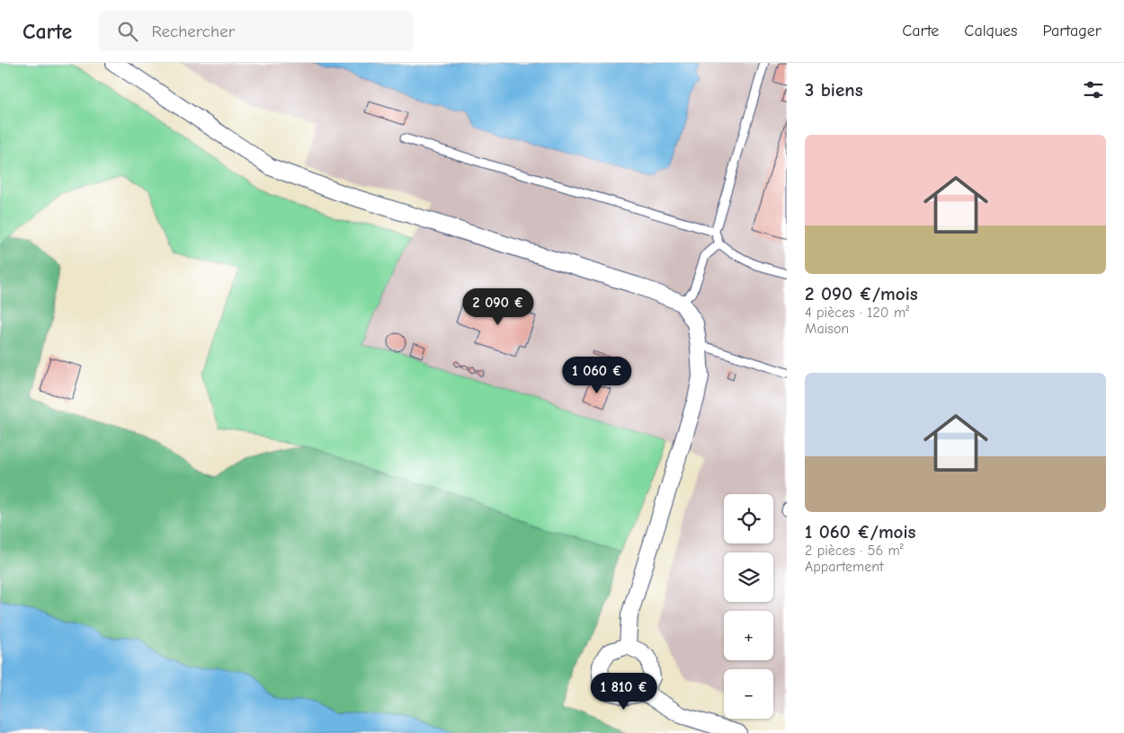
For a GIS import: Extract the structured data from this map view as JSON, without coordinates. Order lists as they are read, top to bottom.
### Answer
{
  "page": {
    "header": "Carte",
    "search": "Rechercher",
    "nav": ["Carte", "Calques", "Partager"],
    "heading": "3 biens",
    "list": [
      {
        "name": "2 090 €/mois",
        "note": "4 pièces · 120 m² · Maison"
      },
      {
        "name": "1 060 €/mois",
        "note": "2 pièces · 56 m² · Appartement"
      }
    ],
    "price": ["2 090 €", "1 060 €", "1 810 €"],
    "map_buttons": ["+", "−"]
  }
}
